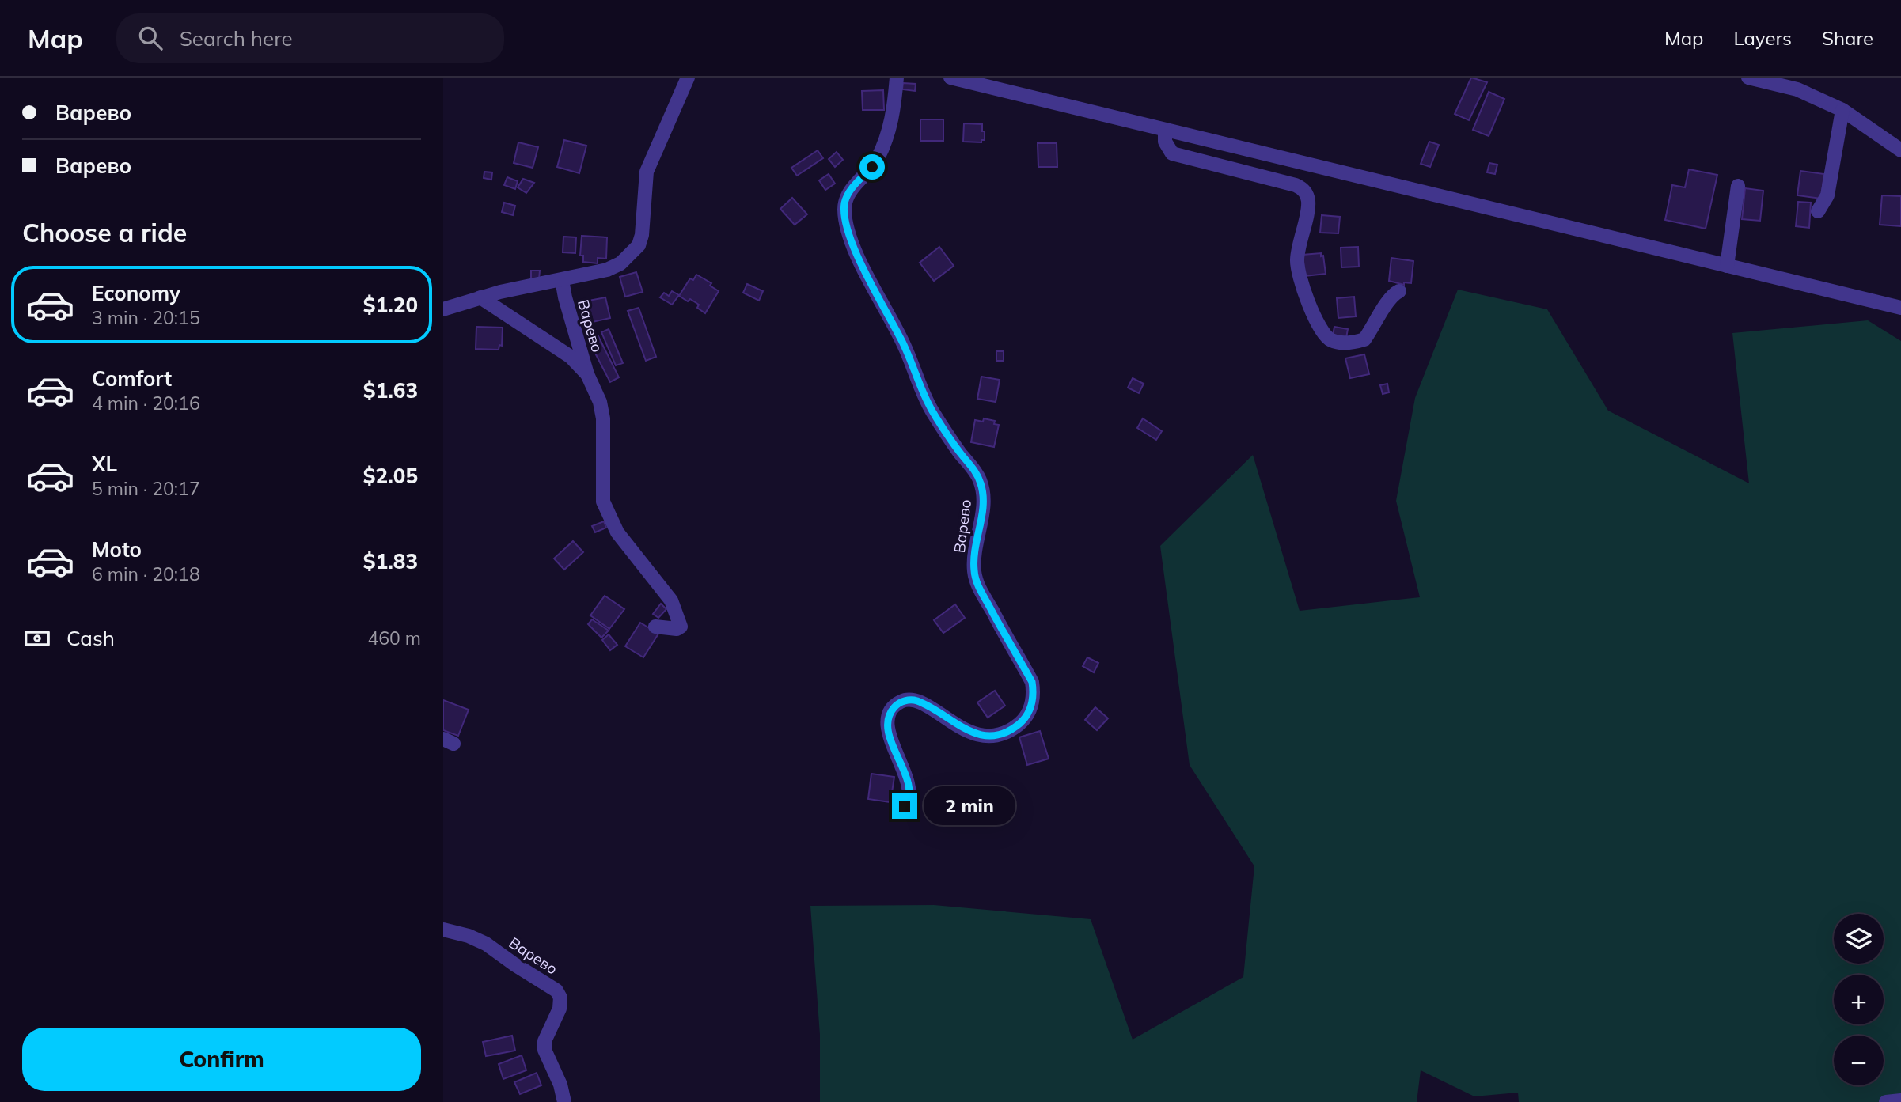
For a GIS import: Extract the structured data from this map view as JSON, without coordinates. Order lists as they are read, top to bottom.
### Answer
{
  "streets": {
    "street": ["Варево"]
  },
  "page": {
    "header": "Map",
    "search": "Search here",
    "nav": ["Map", "Layers", "Share"],
    "banner": ["Варево", "Варево"],
    "heading": "Choose a ride",
    "list": [
      {
        "name": "Economy",
        "note": "3 min · 20:15",
        "value": "$1.20"
      },
      {
        "name": "Comfort",
        "note": "4 min · 20:16",
        "value": "$1.63"
      },
      {
        "name": "XL",
        "note": "5 min · 20:17",
        "value": "$2.05"
      },
      {
        "name": "Moto",
        "note": "6 min · 20:18",
        "value": "$1.83"
      }
    ],
    "pay": ["Cash", "460 m"],
    "bubble": "2 min",
    "map_buttons": ["+", "−"],
    "buttons": "Confirm"
  }
}
